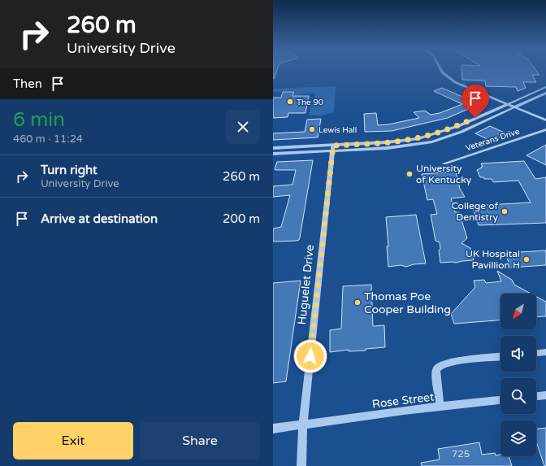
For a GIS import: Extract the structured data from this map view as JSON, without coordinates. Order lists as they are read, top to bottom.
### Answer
{
  "streets": {
    "street": ["Veterans Drive", "Huguelet Drive", "Rose Street"]
  },
  "crossings": [
    ["Huguelet Drive", "Rose Street"]
  ],
  "places": [
    "The 90",
    "Lewis Hall",
    "University of Kentucky",
    "College of Dentistry",
    "UK Hospital Pavillion H",
    "Thomas Poe Cooper Building"
  ],
  "house_numbers": ["725"],
  "north": "bottom left",
  "page": {
    "turn": ["260 m", "University Drive"],
    "then": "Then",
    "heading": ["6 min", "460 m · 11:24"],
    "list": [
      {
        "name": "Turn right",
        "note": "University Drive",
        "value": "260 m"
      },
      {
        "name": "Arrive at destination",
        "value": "200 m"
      }
    ],
    "buttons": ["Exit", "Share"]
  }
}
